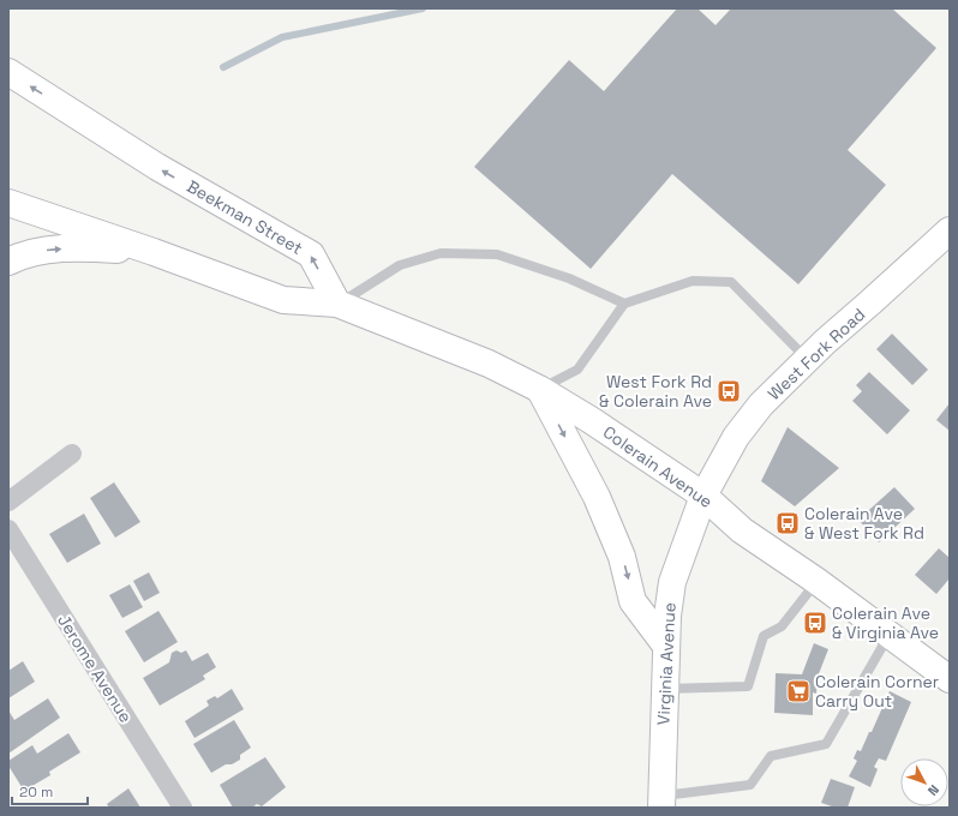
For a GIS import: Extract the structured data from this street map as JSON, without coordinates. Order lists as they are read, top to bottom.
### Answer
{
  "streets": {
    "main road": [
      "Beekman Street",
      "West Fork Road",
      "Colerain Avenue",
      "Virginia Avenue"
    ],
    "street": ["Jerome Avenue"]
  },
  "crossings": [
    ["Beekman Street", "Colerain Avenue"],
    ["West Fork Road", "Colerain Avenue"],
    ["West Fork Road", "Virginia Avenue"],
    ["Colerain Avenue", "Virginia Avenue"]
  ],
  "places": {
    "bus stop": ["West Fork Rd & Colerain Ave", "Colerain Ave & West Fork Rd", "Colerain Ave & Virginia Ave"],
    "supermarket": ["Colerain Corner Carry Out"]
  },
  "scale_bar": "20 m",
  "north": "bottom right"
}
